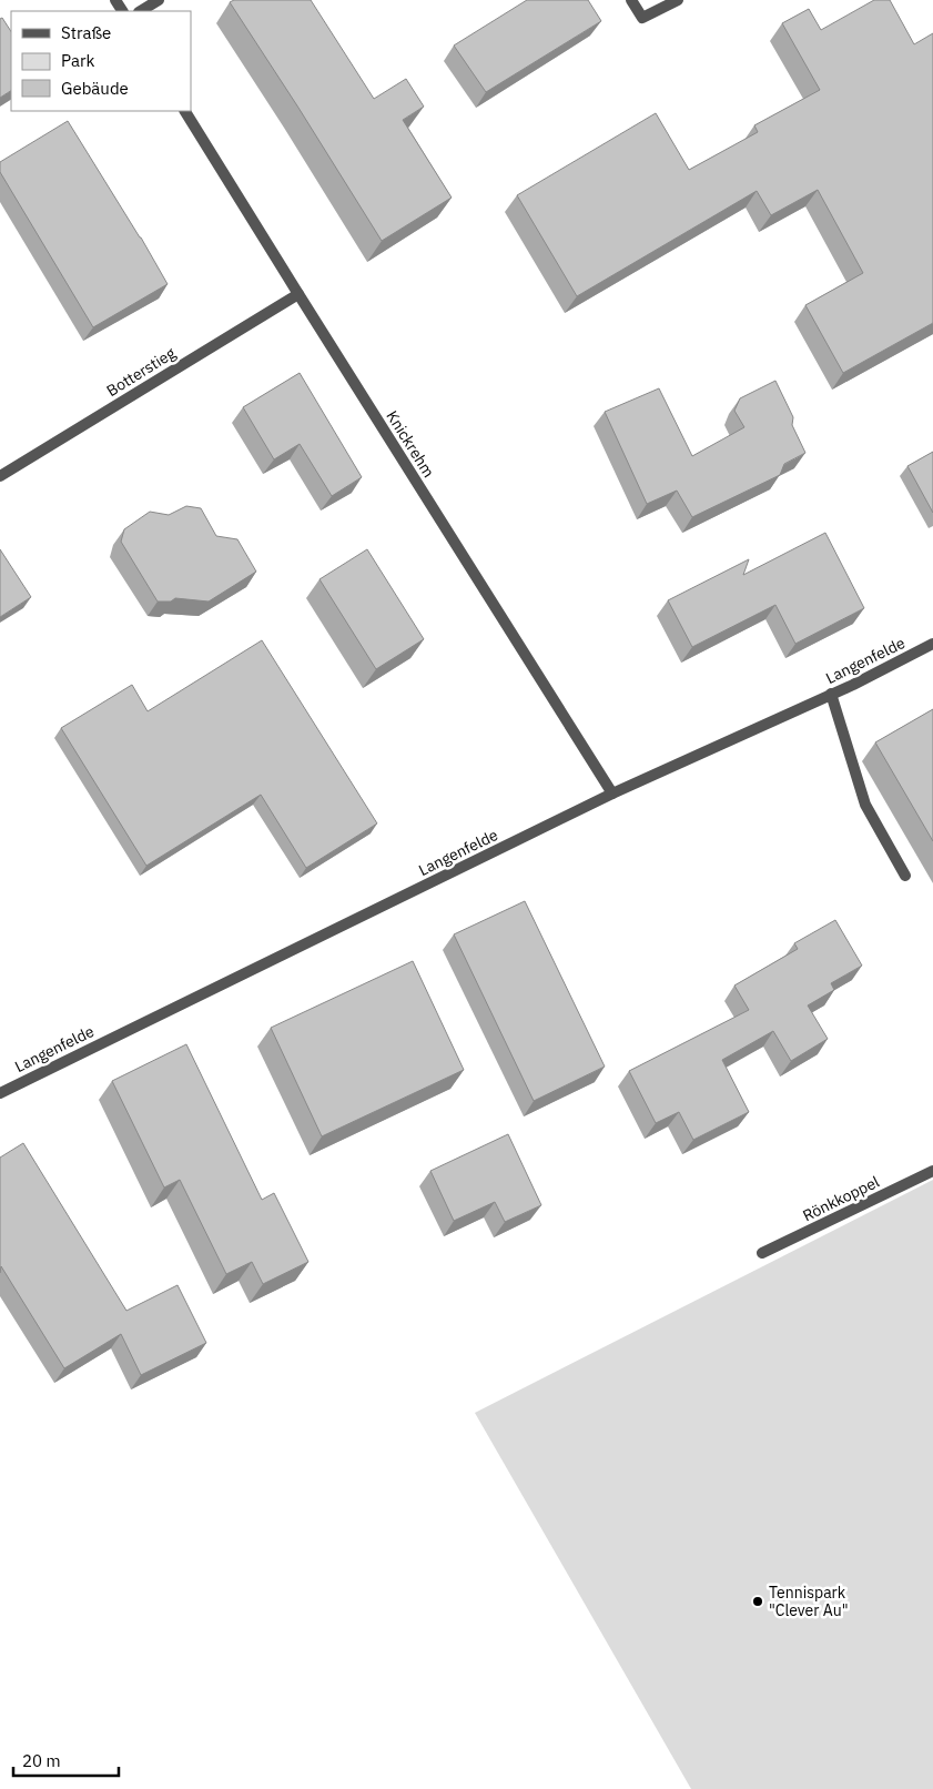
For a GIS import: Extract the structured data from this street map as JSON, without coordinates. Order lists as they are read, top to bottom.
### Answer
{
  "streets": {
    "street": [
      "Botterstieg",
      "Knickrehm",
      "Langenfelde",
      "Rönkkoppel"
    ]
  },
  "crossings": [
    ["Botterstieg", "Knickrehm"],
    ["Knickrehm", "Langenfelde"]
  ],
  "places": ["Tennispark \"Clever Au\""],
  "legend": ["Straße", "Park", "Gebäude"],
  "scale_bar": "20 m"
}
